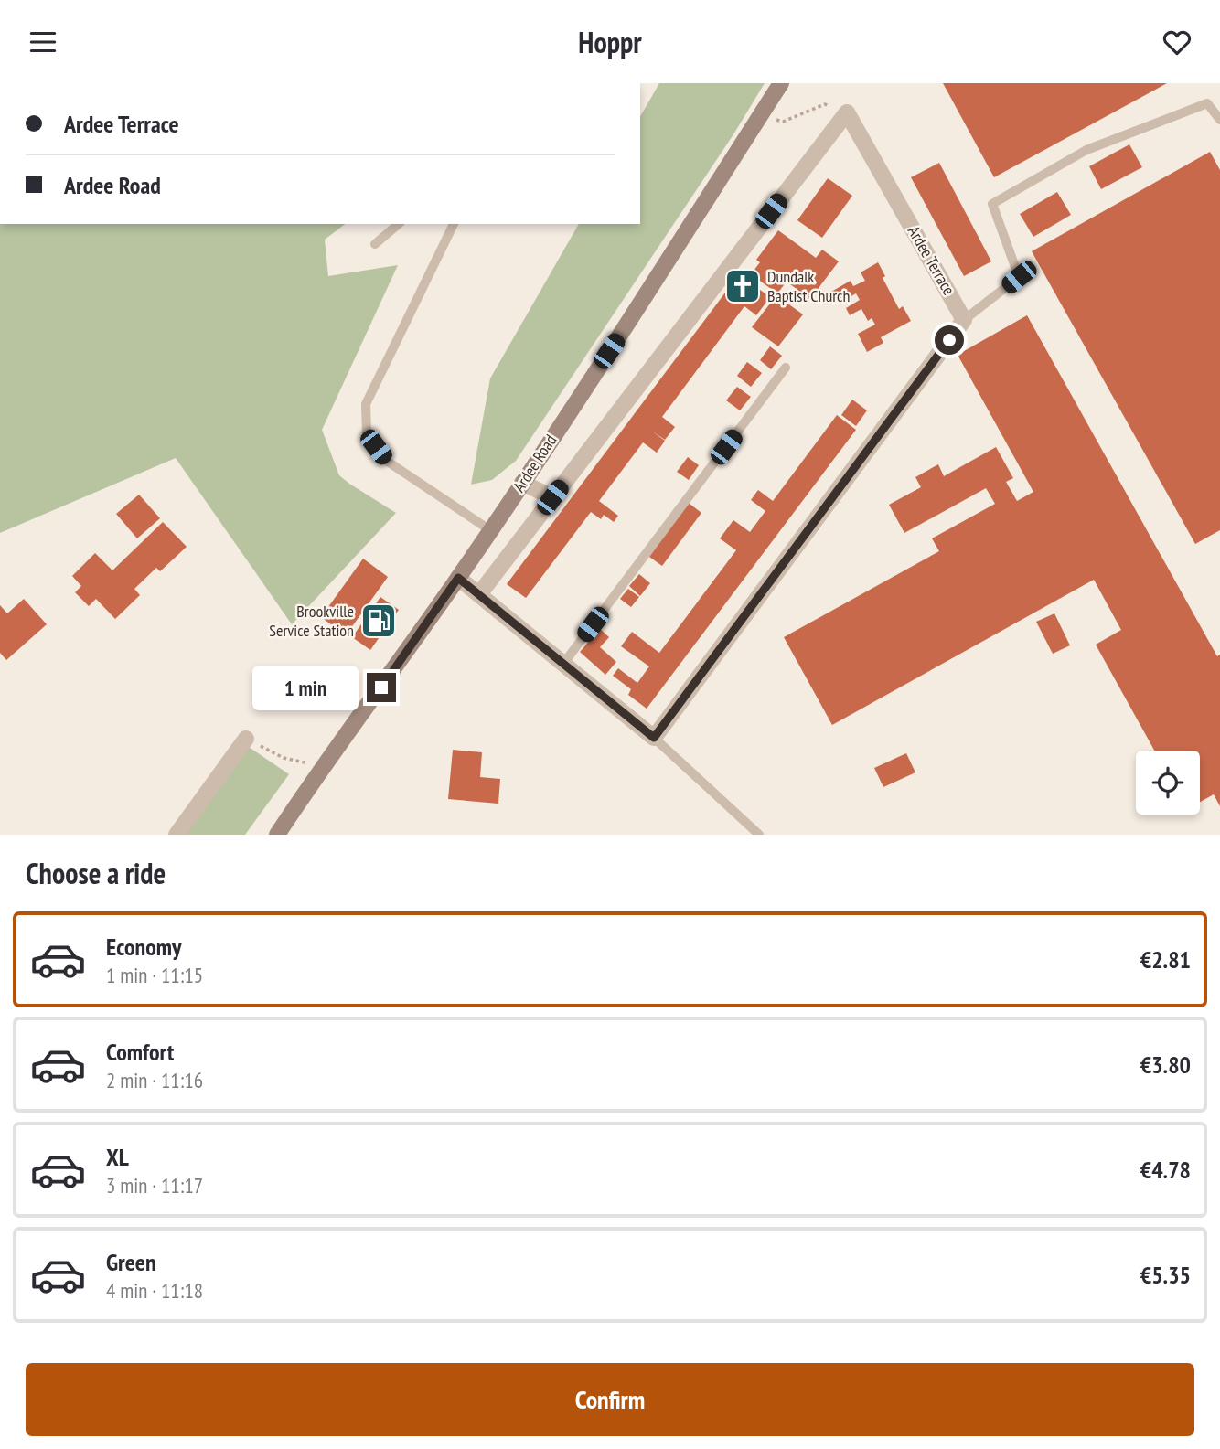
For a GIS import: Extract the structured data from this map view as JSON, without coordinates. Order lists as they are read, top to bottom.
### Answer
{
  "streets": {
    "main road": ["Ardee Road"],
    "street": ["Ardee Terrace"]
  },
  "places": {
    "church": ["Dundalk Baptist Church"],
    "fuel station": ["Brookville Service Station"]
  },
  "page": {
    "header": "Hoppr",
    "banner": ["Ardee Terrace", "Ardee Road"],
    "bubble": "1 min",
    "heading": "Choose a ride",
    "list": [
      {
        "name": "Economy",
        "note": "1 min · 11:15",
        "value": "€2.81"
      },
      {
        "name": "Comfort",
        "note": "2 min · 11:16",
        "value": "€3.80"
      },
      {
        "name": "XL",
        "note": "3 min · 11:17",
        "value": "€4.78"
      },
      {
        "name": "Green",
        "note": "4 min · 11:18",
        "value": "€5.35"
      }
    ],
    "buttons": "Confirm"
  }
}
